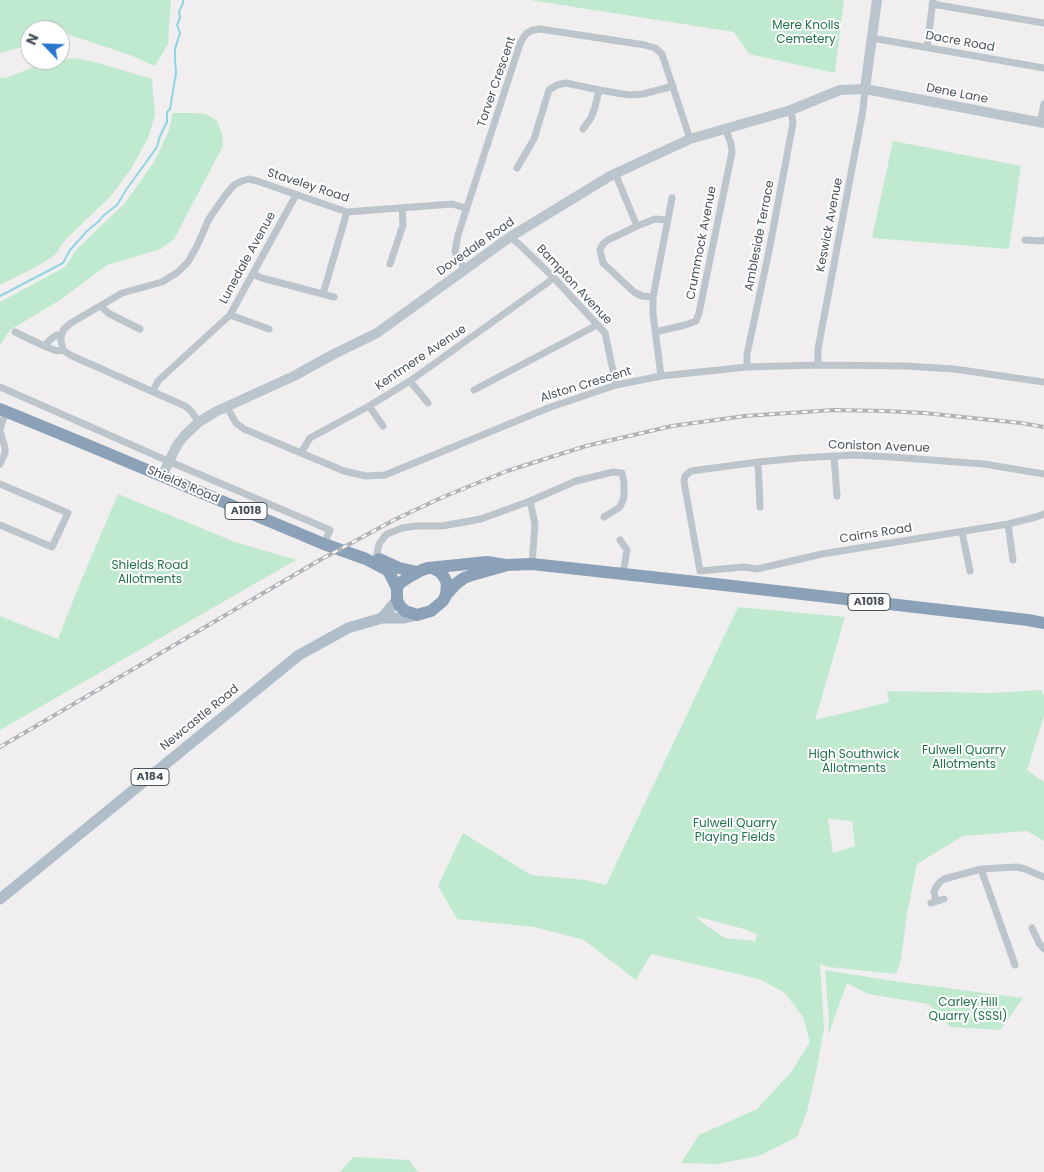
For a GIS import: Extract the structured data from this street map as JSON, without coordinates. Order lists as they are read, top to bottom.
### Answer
{
  "streets": {
    "highway": ["Shields Road", "A1018"],
    "main road": ["Newcastle Road", "A184"],
    "street": [
      "Dacre Road",
      "Torver Crescent",
      "Dene Lane",
      "Staveley Road",
      "Keswick Avenue",
      "Ambleside Terrace",
      "Crummock Avenue",
      "Dovedale Road",
      "Lunedale Avenue",
      "Bampton Avenue",
      "Kentmere Avenue",
      "Alston Crescent",
      "Coniston Avenue",
      "Cairns Road"
    ]
  },
  "crossings": [
    ["Torver Crescent", "Staveley Road"],
    ["Torver Crescent", "Dovedale Road"],
    ["Dene Lane", "Keswick Avenue"],
    ["Dene Lane", "Dovedale Road"],
    ["Staveley Road", "Lunedale Avenue"],
    ["Keswick Avenue", "Alston Crescent"],
    ["Ambleside Terrace", "Dovedale Road"],
    ["Ambleside Terrace", "Alston Crescent"],
    ["Crummock Avenue", "Dovedale Road"],
    ["Dovedale Road", "Bampton Avenue"],
    ["Dovedale Road", "Alston Crescent"],
    ["Dovedale Road", "Shields Road"],
    ["Bampton Avenue", "Kentmere Avenue"],
    ["Bampton Avenue", "Alston Crescent"],
    ["Kentmere Avenue", "Alston Crescent"],
    ["Coniston Avenue", "A1018"],
    ["Shields Road", "A1018"],
    ["A1018", "Cairns Road"],
    ["A1018", "A184"],
    ["Newcastle Road", "A184"]
  ],
  "parks": [
    "Mere Knolls Cemetery",
    "Shields Road Allotments",
    "Fulwell Quarry Allotments",
    "High Southwick Allotments",
    "Fulwell Quarry Playing Fields",
    "Carley Hill Quarry (SSSI)"
  ],
  "north": "top left"
}
